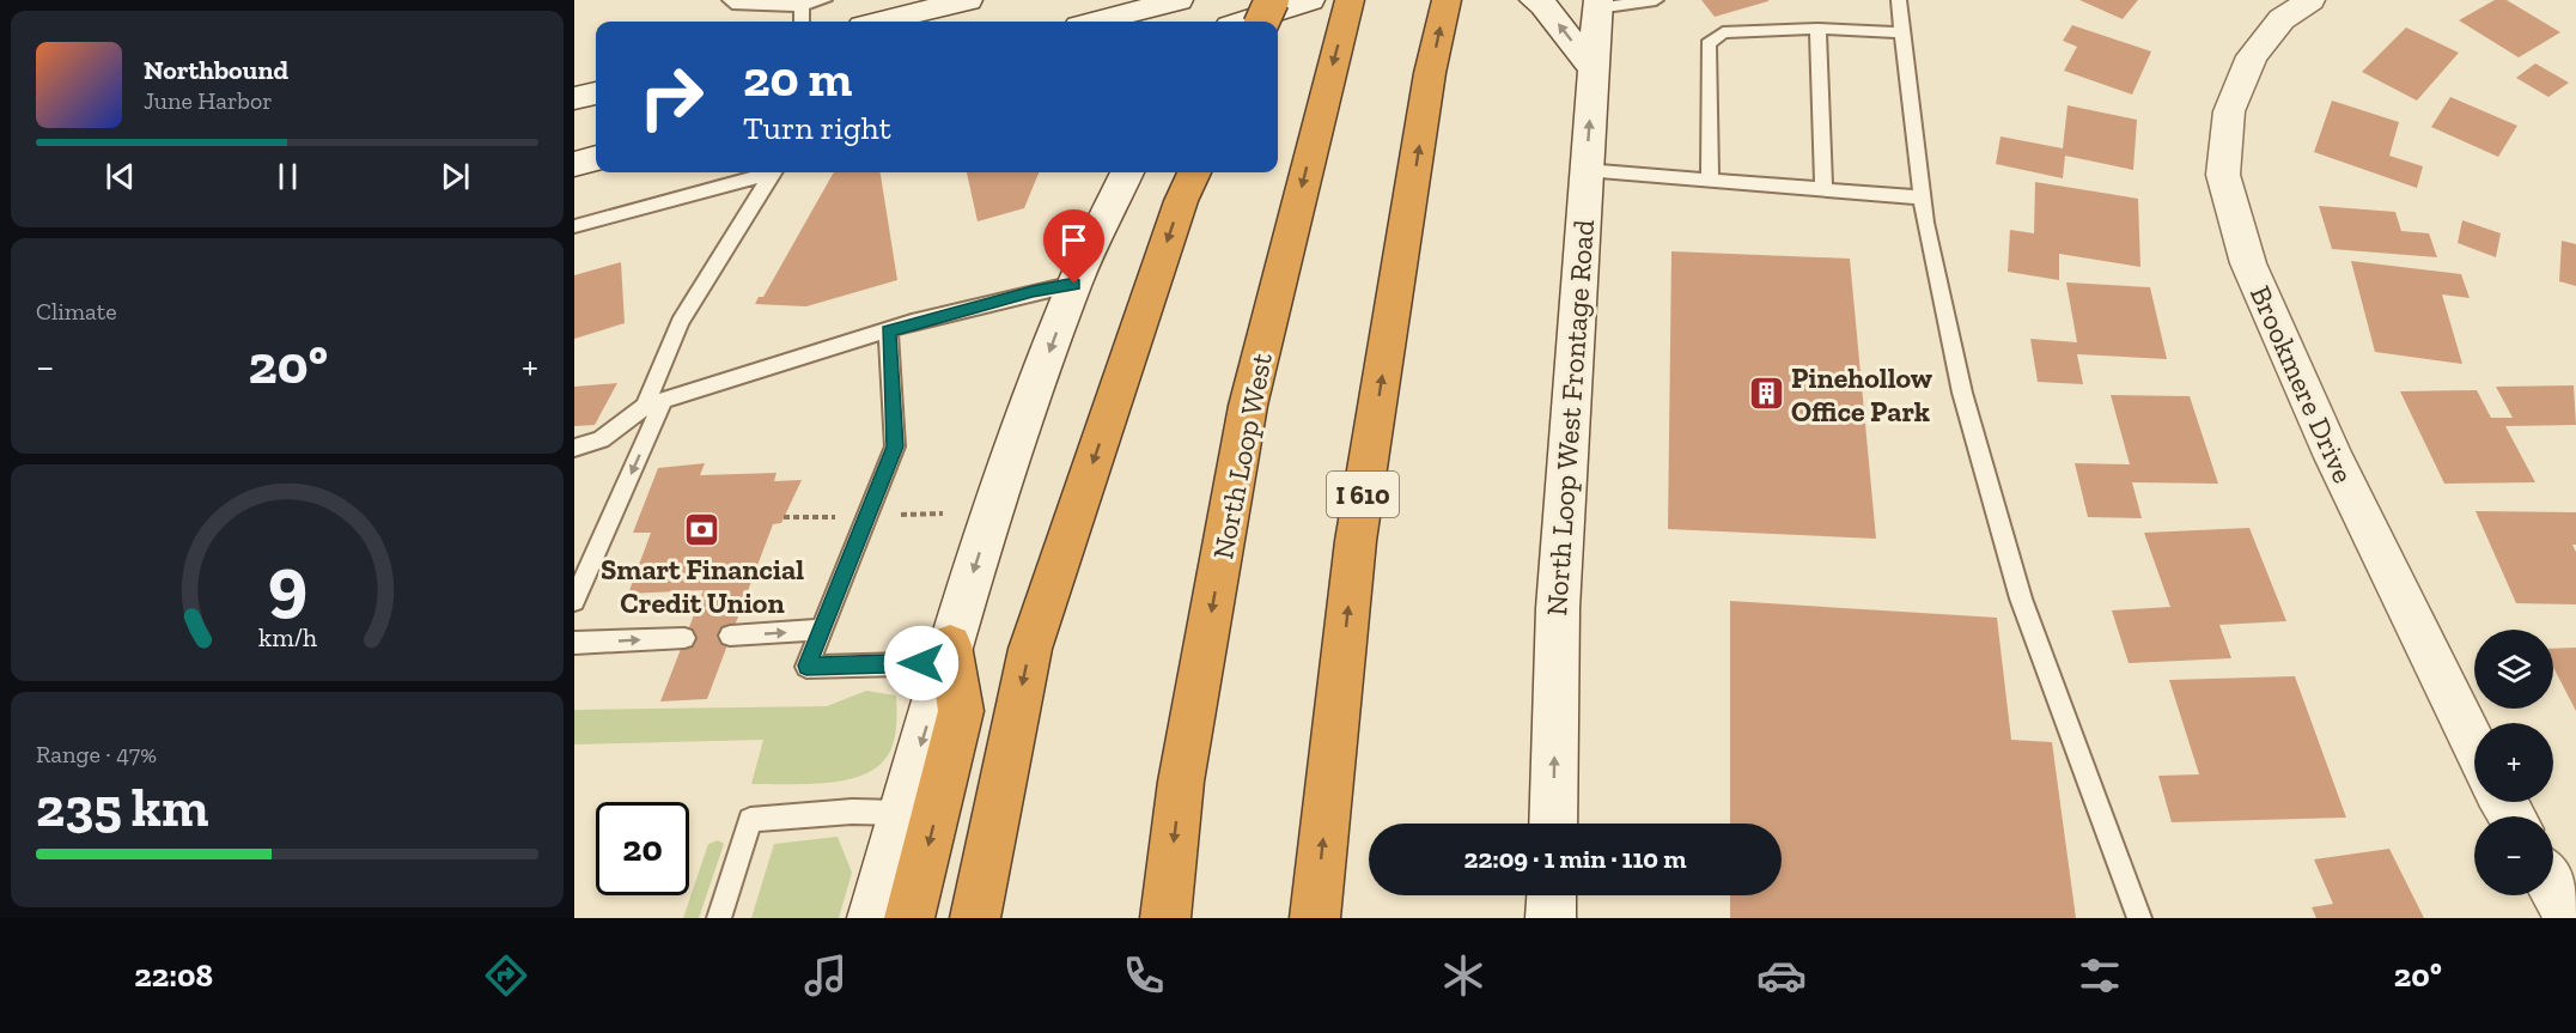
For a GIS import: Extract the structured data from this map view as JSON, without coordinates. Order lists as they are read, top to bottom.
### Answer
{
  "streets": {
    "highway": ["North Loop West", "I 610"],
    "main road": ["Brookmere Drive", "North Loop West Frontage Road"]
  },
  "one_way": ["North Loop West Frontage Road"],
  "places": {
    "building": ["Pinehollow Office Park"],
    "bank": ["Smart Financial Credit Union"]
  },
  "page": {
    "turn": ["20 m", "Turn right"],
    "song": ["Northbound", "June Harbor"],
    "tile": [
      "Climate",
      ["Range · 47%", "235 km"]
    ],
    "heat": ["−", "20°", "+"],
    "map_buttons": ["+", "−"],
    "limit": "20",
    "trip": "22:09 · 1 min · 110 m",
    "tabs": ["22:08", "20°"],
    "gauge": ["9", "km/h"]
  }
}
